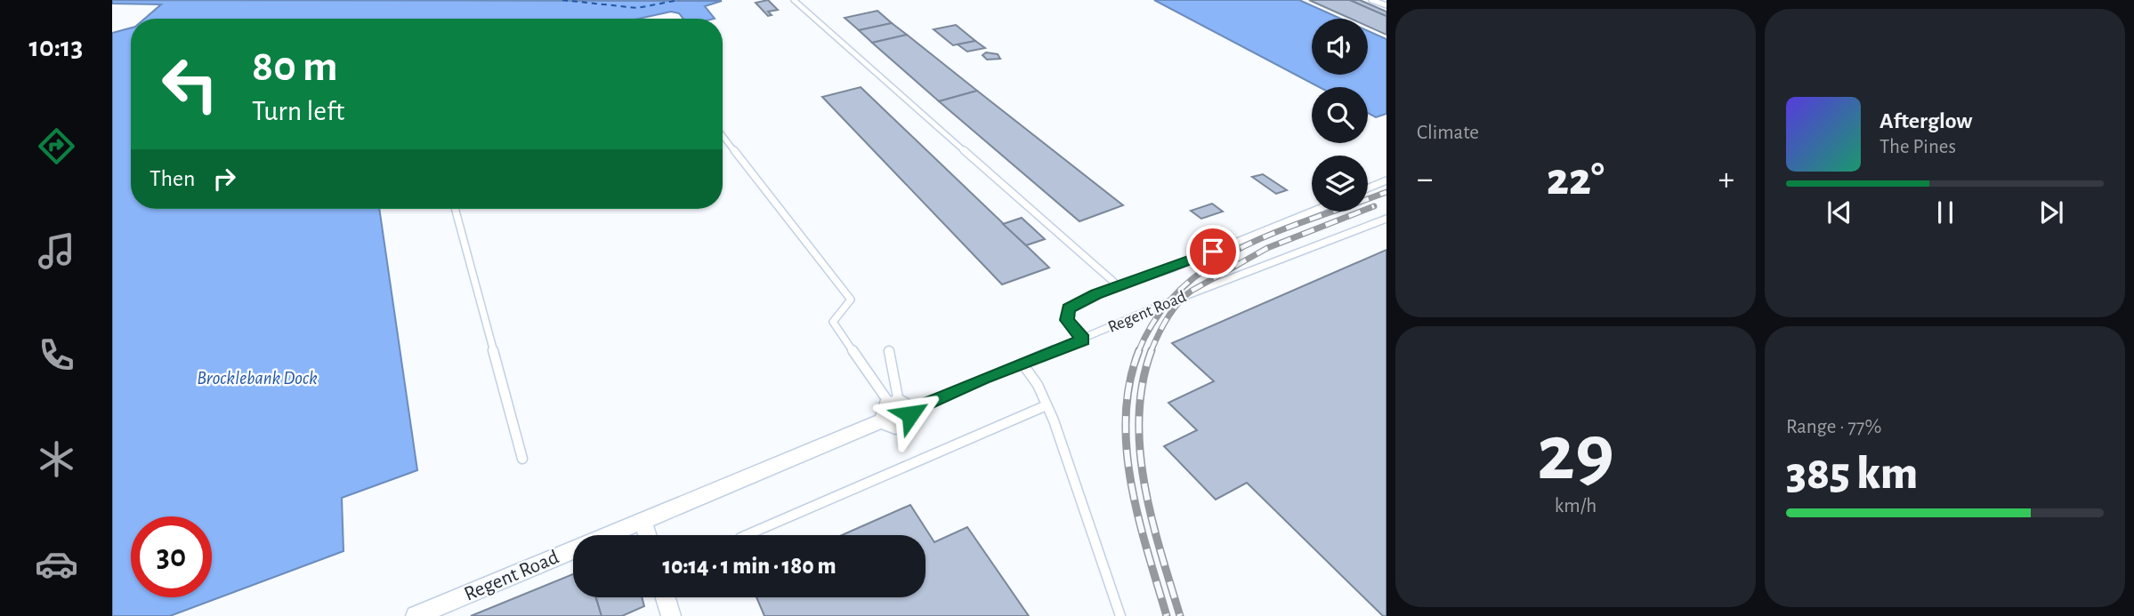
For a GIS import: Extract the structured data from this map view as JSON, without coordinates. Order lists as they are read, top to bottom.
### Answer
{
  "streets": {
    "street": ["Regent Road"]
  },
  "water": ["Brocklebank Dock"],
  "page": {
    "tabs": "10:13",
    "tile": [
      "Climate",
      ["29", "km/h"],
      ["Range · 77%", "385 km"]
    ],
    "turn": ["80 m", "Turn left"],
    "song": ["Afterglow", "The Pines"],
    "then": "Then",
    "heat": ["−", "22°", "+"],
    "limit": "30",
    "trip": "10:14 · 1 min · 180 m"
  }
}
